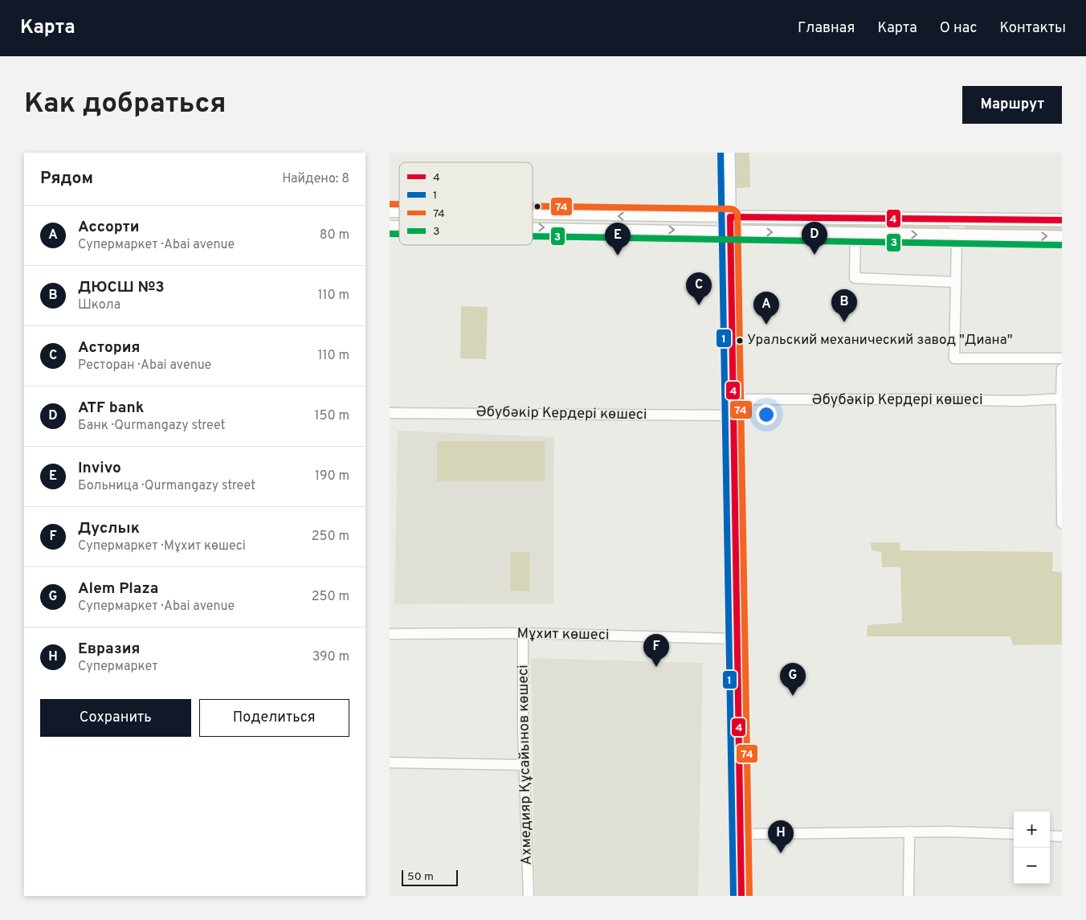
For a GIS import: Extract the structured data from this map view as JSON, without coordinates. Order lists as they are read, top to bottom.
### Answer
{
  "streets": {
    "street": ["Әбубәкір Кердері көшесі", "Мұхит көшесі", "Ахмедияр Құсайынов көшесі"]
  },
  "crossings": [
    ["Мұхит көшесі", "Ахмедияр Құсайынов көшесі"]
  ],
  "places": ["Уральский механический завод \"Диана\""],
  "lines": [
    "transit line 1",
    "transit line 74",
    "transit line 4",
    "transit line 3"
  ],
  "legend": [
    "4",
    "1",
    "74",
    "3"
  ],
  "scale_bar": "50 m",
  "page": {
    "header": "Карта",
    "nav": [
      "Главная",
      "Карта",
      "О нас",
      "Контакты"
    ],
    "buttons": [
      "Маршрут",
      ["Сохранить", "Поделиться"]
    ],
    "title": "Как добраться",
    "heading": ["Рядом", "Найдено: 8"],
    "list": [
      {
        "mark": "A",
        "name": "Ассорти",
        "note": "Супермаркет · Abai avenue",
        "value": "80 m"
      },
      {
        "mark": "B",
        "name": "ДЮСШ №3",
        "note": "Школа",
        "value": "110 m"
      },
      {
        "mark": "C",
        "name": "Астория",
        "note": "Ресторан · Abai avenue",
        "value": "110 m"
      },
      {
        "mark": "D",
        "name": "ATF bank",
        "note": "Банк · Qurmangazy street",
        "value": "150 m"
      },
      {
        "mark": "E",
        "name": "Invivo",
        "note": "Больница · Qurmangazy street",
        "value": "190 m"
      },
      {
        "mark": "F",
        "name": "Дуслык",
        "note": "Супермаркет · Мұхит көшесі",
        "value": "250 m"
      },
      {
        "mark": "G",
        "name": "Alem Plaza",
        "note": "Супермаркет · Abai avenue",
        "value": "250 m"
      },
      {
        "mark": "H",
        "name": "Евразия",
        "note": "Супермаркет",
        "value": "390 m"
      }
    ],
    "pins": [
      "D",
      "E",
      "C",
      "B",
      "A",
      "F",
      "G",
      "H"
    ],
    "map_buttons": ["+", "−"],
    "scale": "50 m"
  }
}
